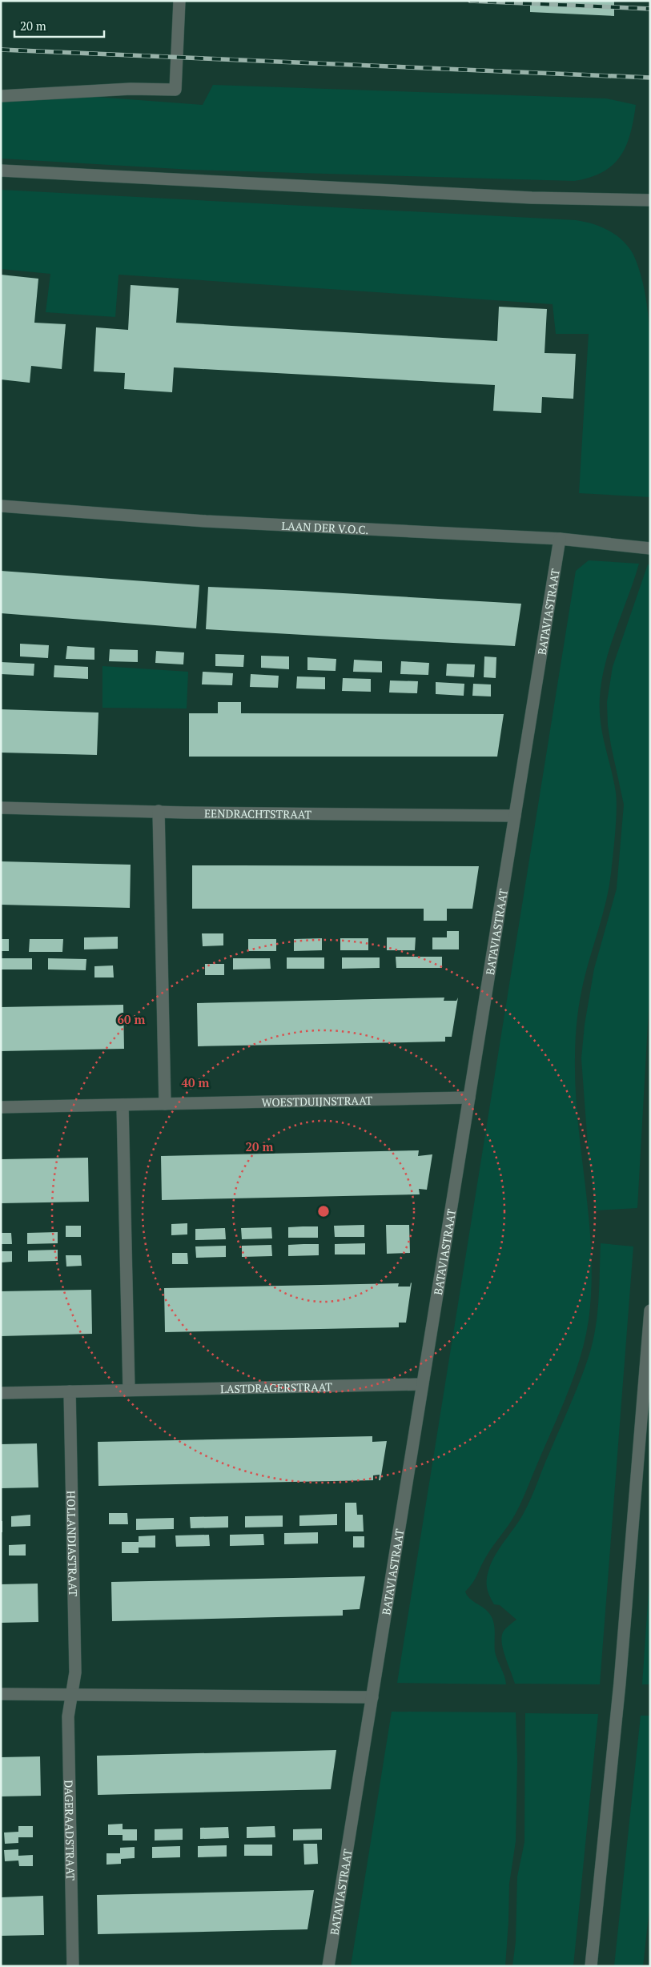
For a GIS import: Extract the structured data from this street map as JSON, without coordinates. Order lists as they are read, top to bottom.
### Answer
{
  "streets": {
    "street": [
      "LAAN DER V.O.C.",
      "BATAVIASTRAAT",
      "EENDRACHTSTRAAT",
      "WOESTDUIJNSTRAAT",
      "LASTDRAGERSTRAAT",
      "HOLLANDIASTRAAT",
      "DAGERAADSTRAAT"
    ]
  },
  "crossings": [
    ["LAAN DER V.O.C.", "BATAVIASTRAAT"],
    ["BATAVIASTRAAT", "EENDRACHTSTRAAT"],
    ["BATAVIASTRAAT", "WOESTDUIJNSTRAAT"],
    ["BATAVIASTRAAT", "LASTDRAGERSTRAAT"],
    ["LASTDRAGERSTRAAT", "HOLLANDIASTRAAT"],
    ["HOLLANDIASTRAAT", "DAGERAADSTRAAT"]
  ],
  "scale_bar": "20 m",
  "rings": ["60 m", "40 m", "20 m"]
}
